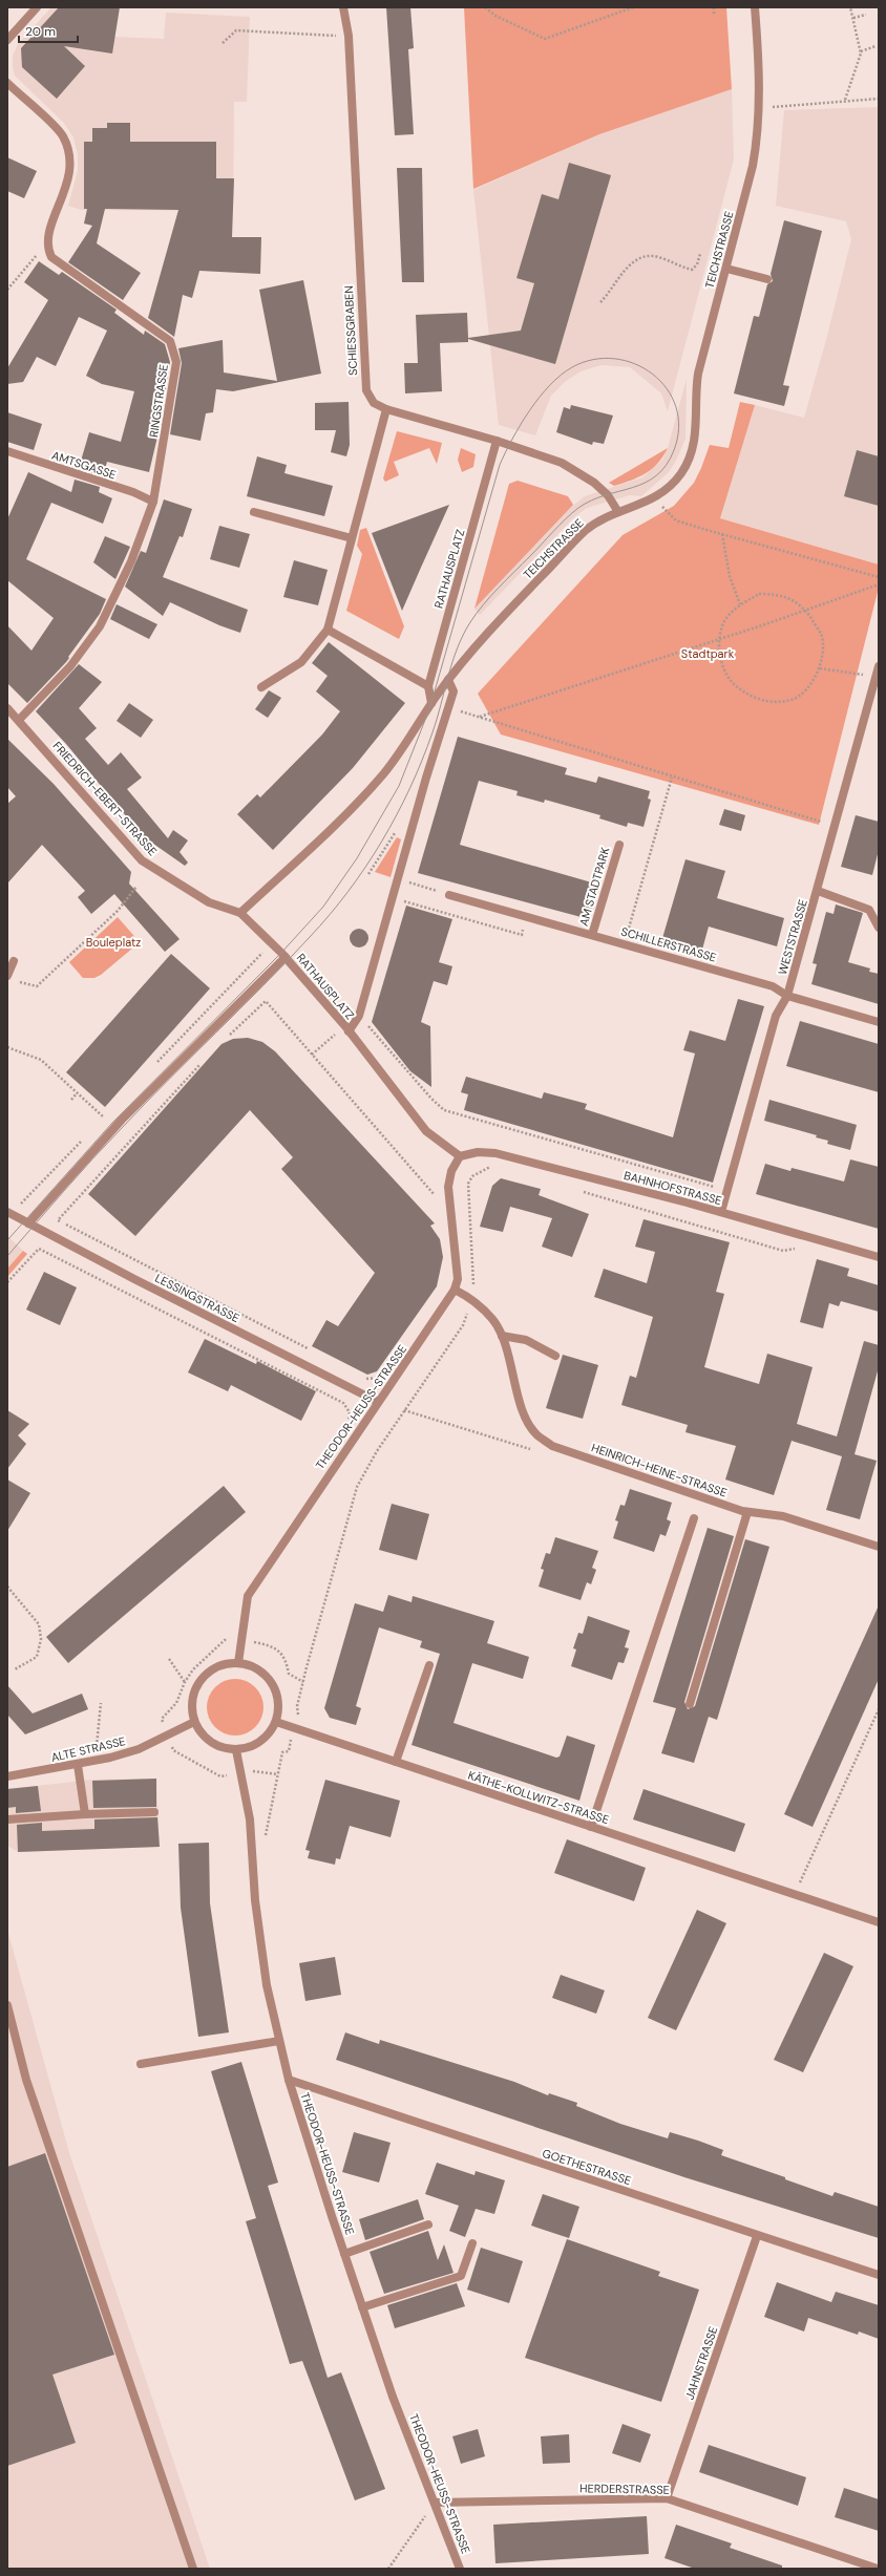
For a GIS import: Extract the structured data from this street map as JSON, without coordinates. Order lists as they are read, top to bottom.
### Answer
{
  "streets": {
    "street": [
      "TEICHSTRASSE",
      "SCHIESSGRABEN",
      "RINGSTRASSE",
      "AMTSGASSE",
      "RATHAUSPLATZ",
      "FRIEDRICH-EBERT-STRASSE",
      "AM STADTPARK",
      "WESTSTRASSE",
      "SCHILLERSTRASSE",
      "BAHNHOFSTRASSE",
      "LESSINGSTRASSE",
      "THEODOR-HEUSS-STRASSE",
      "HEINRICH-HEINE-STRASSE",
      "ALTE STRASSE",
      "KÄTHE-KOLLWITZ-STRASSE",
      "GOETHESTRASSE",
      "JAHNSTRASSE",
      "HERDERSTRASSE"
    ]
  },
  "crossings": [
    ["TEICHSTRASSE", "SCHIESSGRABEN"],
    ["TEICHSTRASSE", "RATHAUSPLATZ"],
    ["TEICHSTRASSE", "FRIEDRICH-EBERT-STRASSE"],
    ["SCHIESSGRABEN", "RATHAUSPLATZ"],
    ["RINGSTRASSE", "AMTSGASSE"],
    ["RINGSTRASSE", "FRIEDRICH-EBERT-STRASSE"],
    ["RATHAUSPLATZ", "FRIEDRICH-EBERT-STRASSE"],
    ["RATHAUSPLATZ", "BAHNHOFSTRASSE"],
    ["RATHAUSPLATZ", "THEODOR-HEUSS-STRASSE"],
    ["AM STADTPARK", "SCHILLERSTRASSE"],
    ["WESTSTRASSE", "SCHILLERSTRASSE"],
    ["WESTSTRASSE", "BAHNHOFSTRASSE"],
    ["BAHNHOFSTRASSE", "THEODOR-HEUSS-STRASSE"],
    ["LESSINGSTRASSE", "THEODOR-HEUSS-STRASSE"],
    ["THEODOR-HEUSS-STRASSE", "HEINRICH-HEINE-STRASSE"],
    ["THEODOR-HEUSS-STRASSE", "ALTE STRASSE"],
    ["THEODOR-HEUSS-STRASSE", "KÄTHE-KOLLWITZ-STRASSE"],
    ["THEODOR-HEUSS-STRASSE", "GOETHESTRASSE"],
    ["THEODOR-HEUSS-STRASSE", "HERDERSTRASSE"],
    ["ALTE STRASSE", "KÄTHE-KOLLWITZ-STRASSE"],
    ["GOETHESTRASSE", "JAHNSTRASSE"],
    ["JAHNSTRASSE", "HERDERSTRASSE"]
  ],
  "parks": ["Stadtpark", "Bouleplatz"],
  "scale_bar": "20 m"
}
